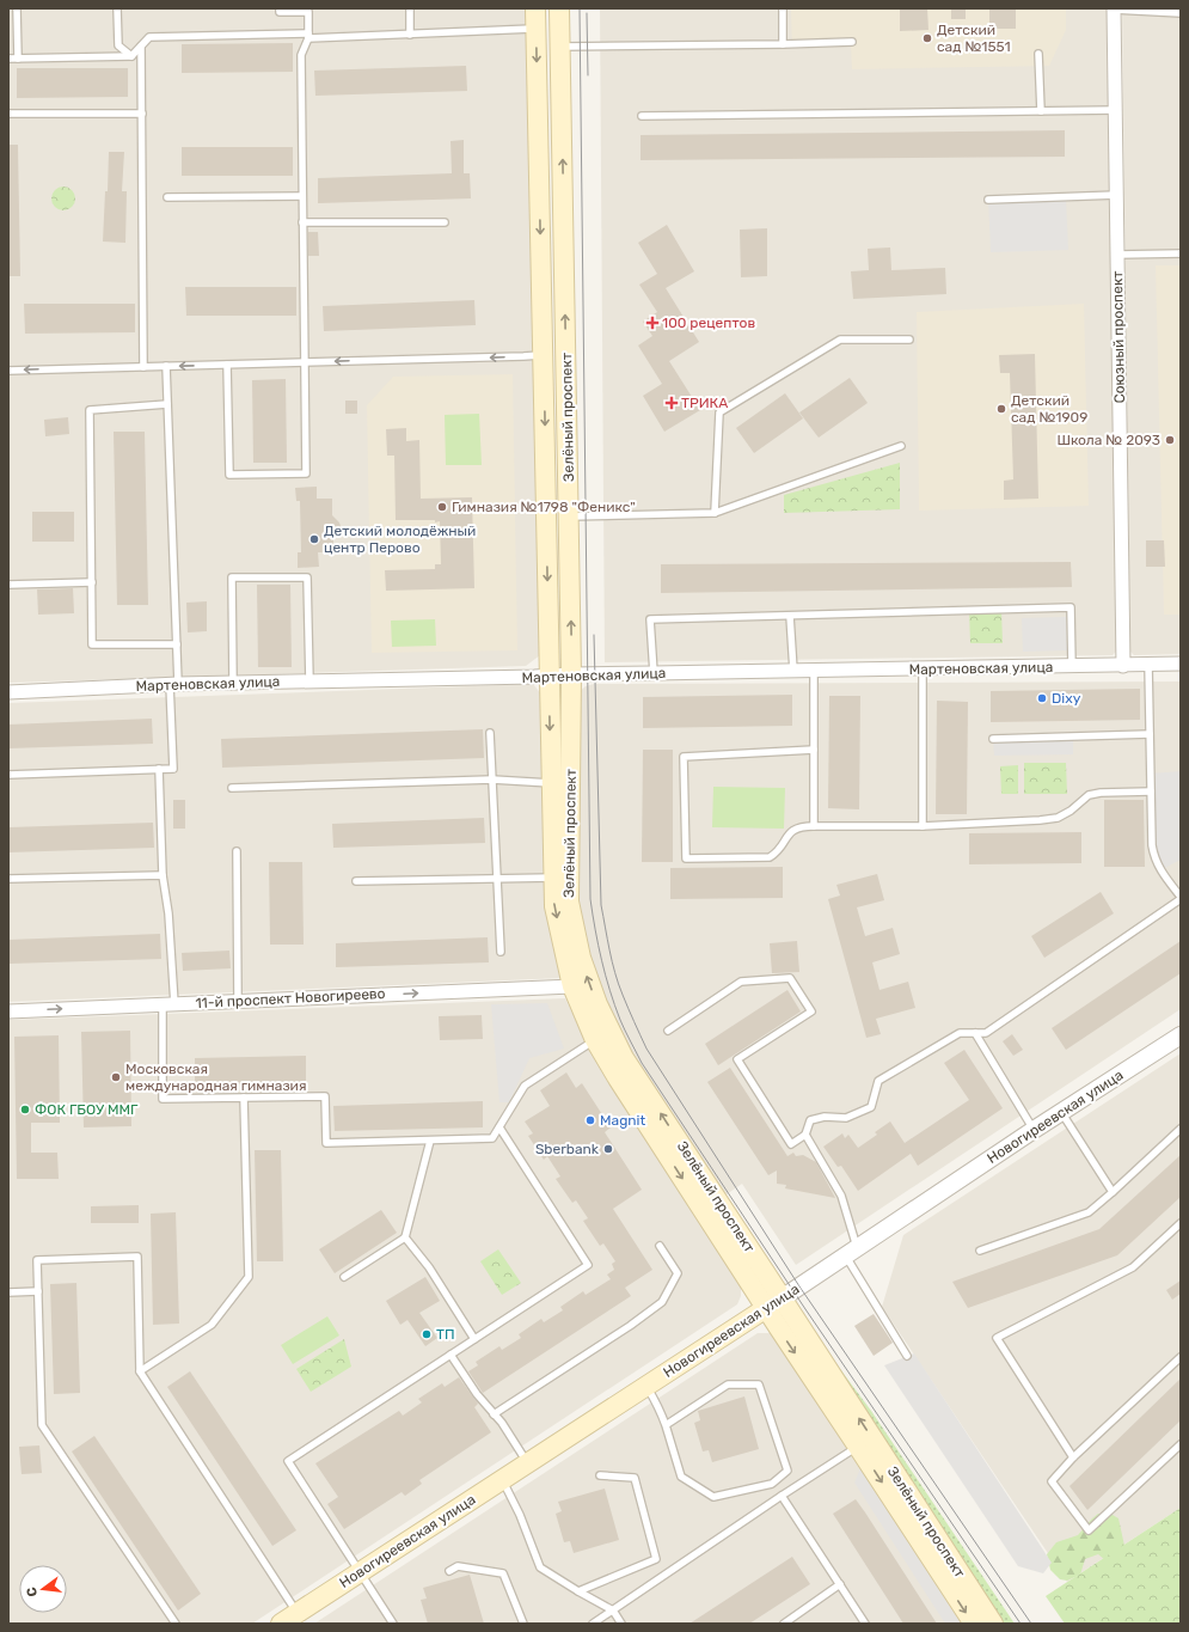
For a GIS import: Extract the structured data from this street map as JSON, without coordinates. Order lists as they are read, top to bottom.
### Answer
{
  "streets": {
    "main road": ["Зелёный проспект", "Новогиреевская улица"],
    "street": ["Союзный проспект", "Мартеновская улица", "11-й проспект Новогиреево"]
  },
  "crossings": [
    ["Союзный проспект", "Мартеновская улица"],
    ["Зелёный проспект", "Мартеновская улица"],
    ["Зелёный проспект", "11-й проспект Новогиреево"],
    ["Зелёный проспект", "Новогиреевская улица"]
  ],
  "one_way": ["11-й проспект Новогиреево"],
  "places": {
    "other": [
      "Детский сад №1551",
      "Детский сад №1909",
      "Школа № 2093",
      "Гимназия №1798 \"Феникс\"",
      "Детский молодёжный центр Перово",
      "Dixy",
      "Московская международная гимназия",
      "ФОК ГБОУ ММГ",
      "Magnit",
      "Sberbank",
      "ТП"
    ],
    "health": ["100 рецептов", "ТРИКА"]
  },
  "north": "left"
}
